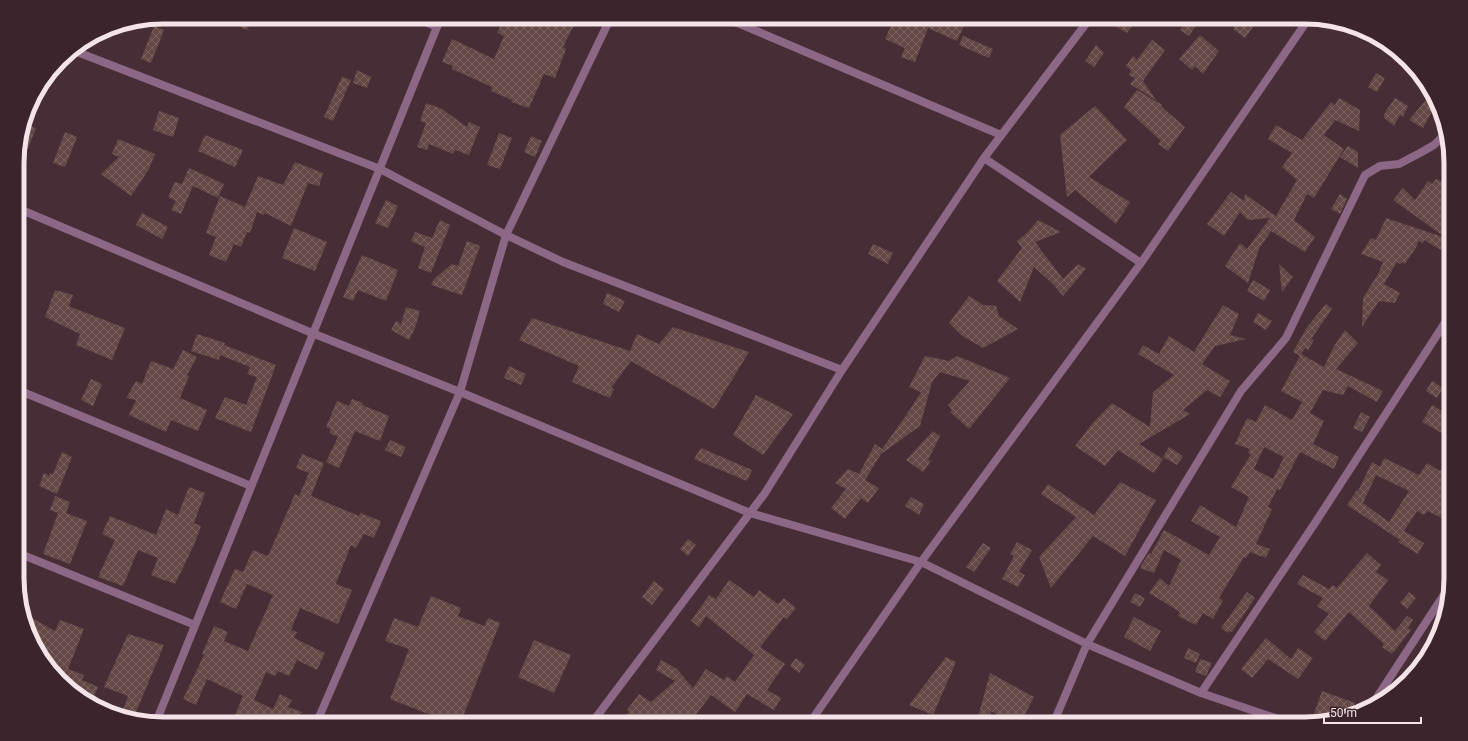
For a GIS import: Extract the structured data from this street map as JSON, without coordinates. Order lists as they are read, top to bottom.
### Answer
{
  "scale_bar": "50 m"
}
